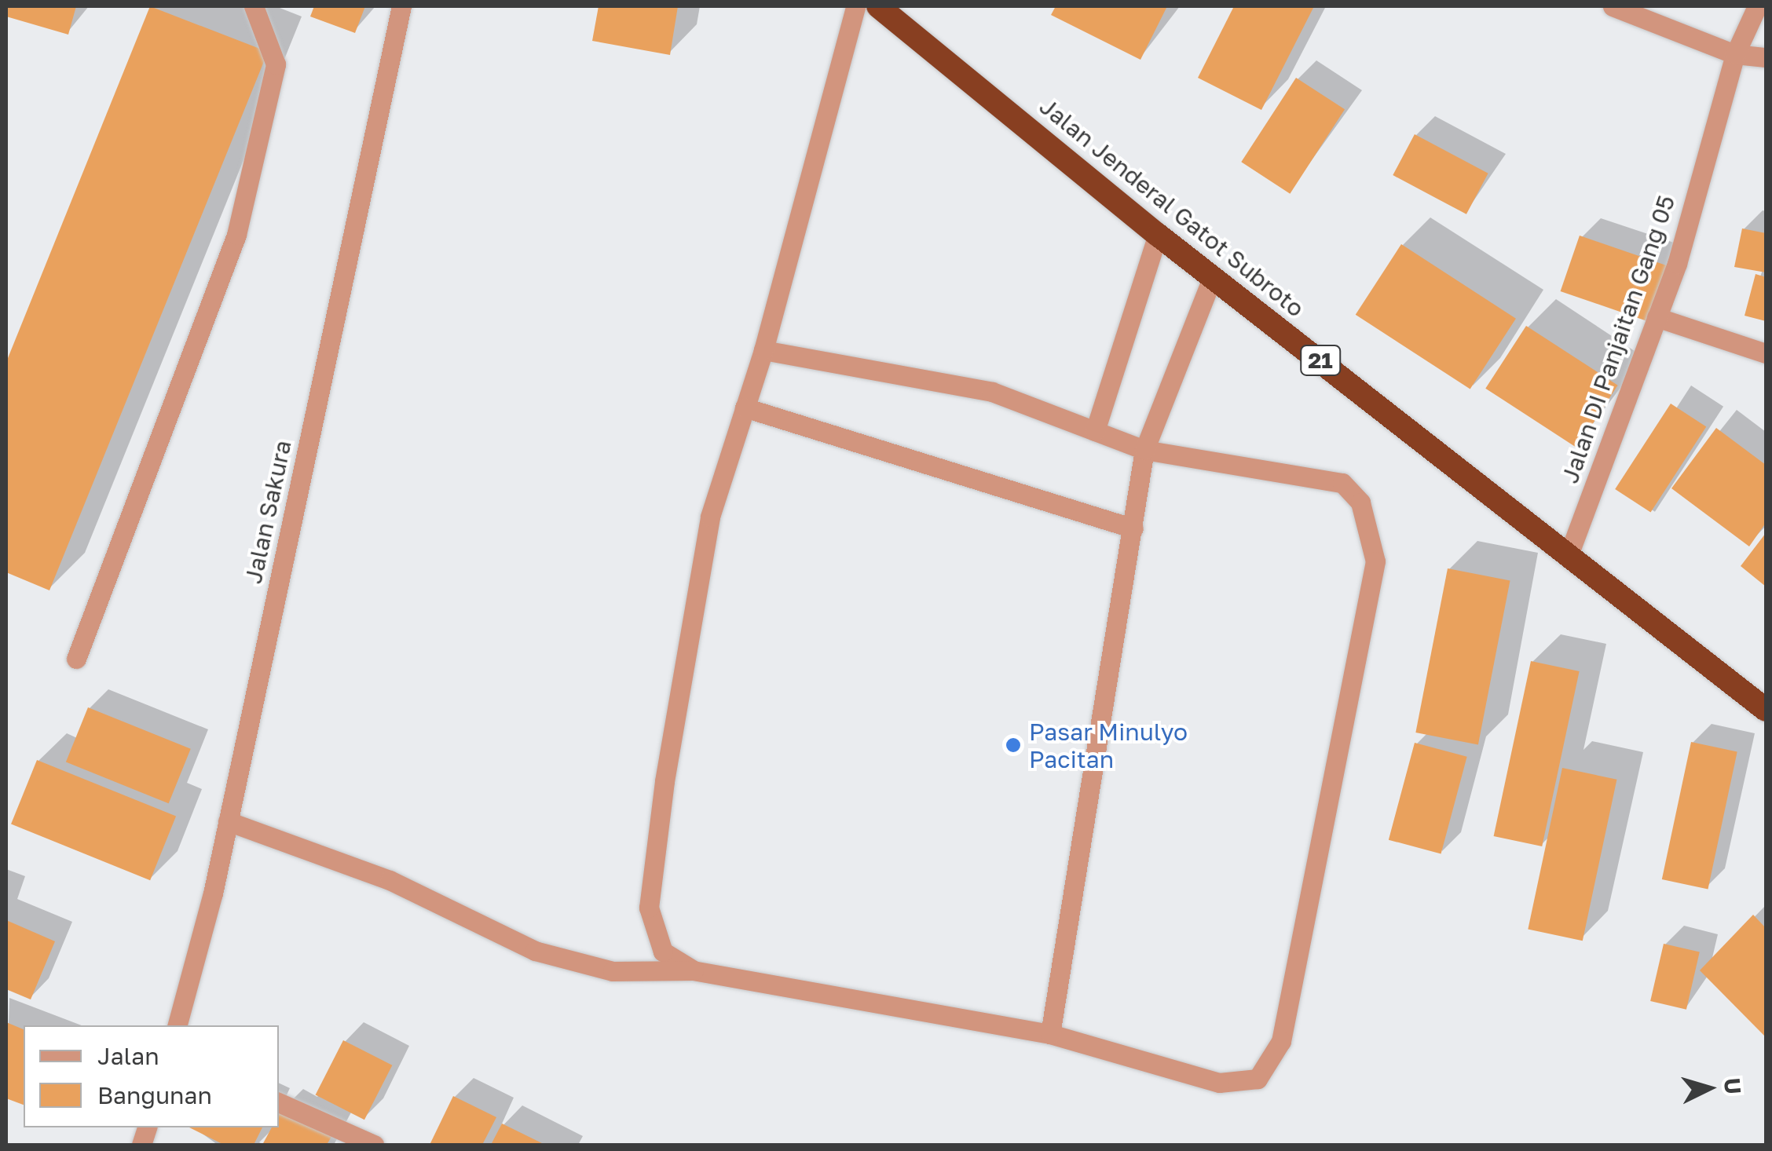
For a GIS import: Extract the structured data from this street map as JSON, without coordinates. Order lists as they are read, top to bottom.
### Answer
{
  "streets": {
    "highway": ["Jalan Jenderal Gatot Subroto", "21"],
    "street": ["Jalan DI Panjaitan Gang 05", "Jalan Sakura"]
  },
  "crossings": [
    ["Jalan Jenderal Gatot Subroto", "Jalan DI Panjaitan Gang 05"]
  ],
  "places": ["Pasar Minulyo Pacitan"],
  "legend": ["Jalan", "Bangunan"],
  "north": "right"
}
